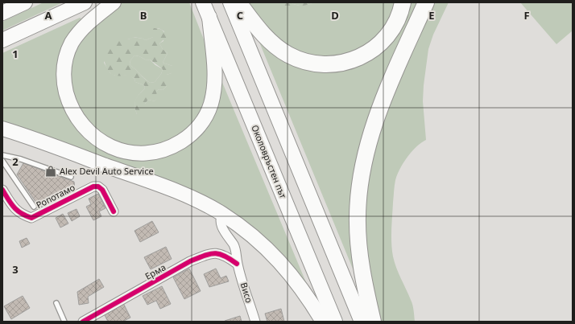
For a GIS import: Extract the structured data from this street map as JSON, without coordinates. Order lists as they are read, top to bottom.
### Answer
{
  "streets": {
    "highway": ["Околовръстен път"],
    "street": ["Ропотамо", "Ерма", "Висо"]
  },
  "crossings": [
    ["Ерма", "Висо"]
  ],
  "places": {
    "shop": ["Alex Devil Auto Service"]
  },
  "grid": {
    "columns": [
      "A",
      "B",
      "C",
      "D",
      "E",
      "F"
    ],
    "rows": ["1", "2", "3"]
  }
}
